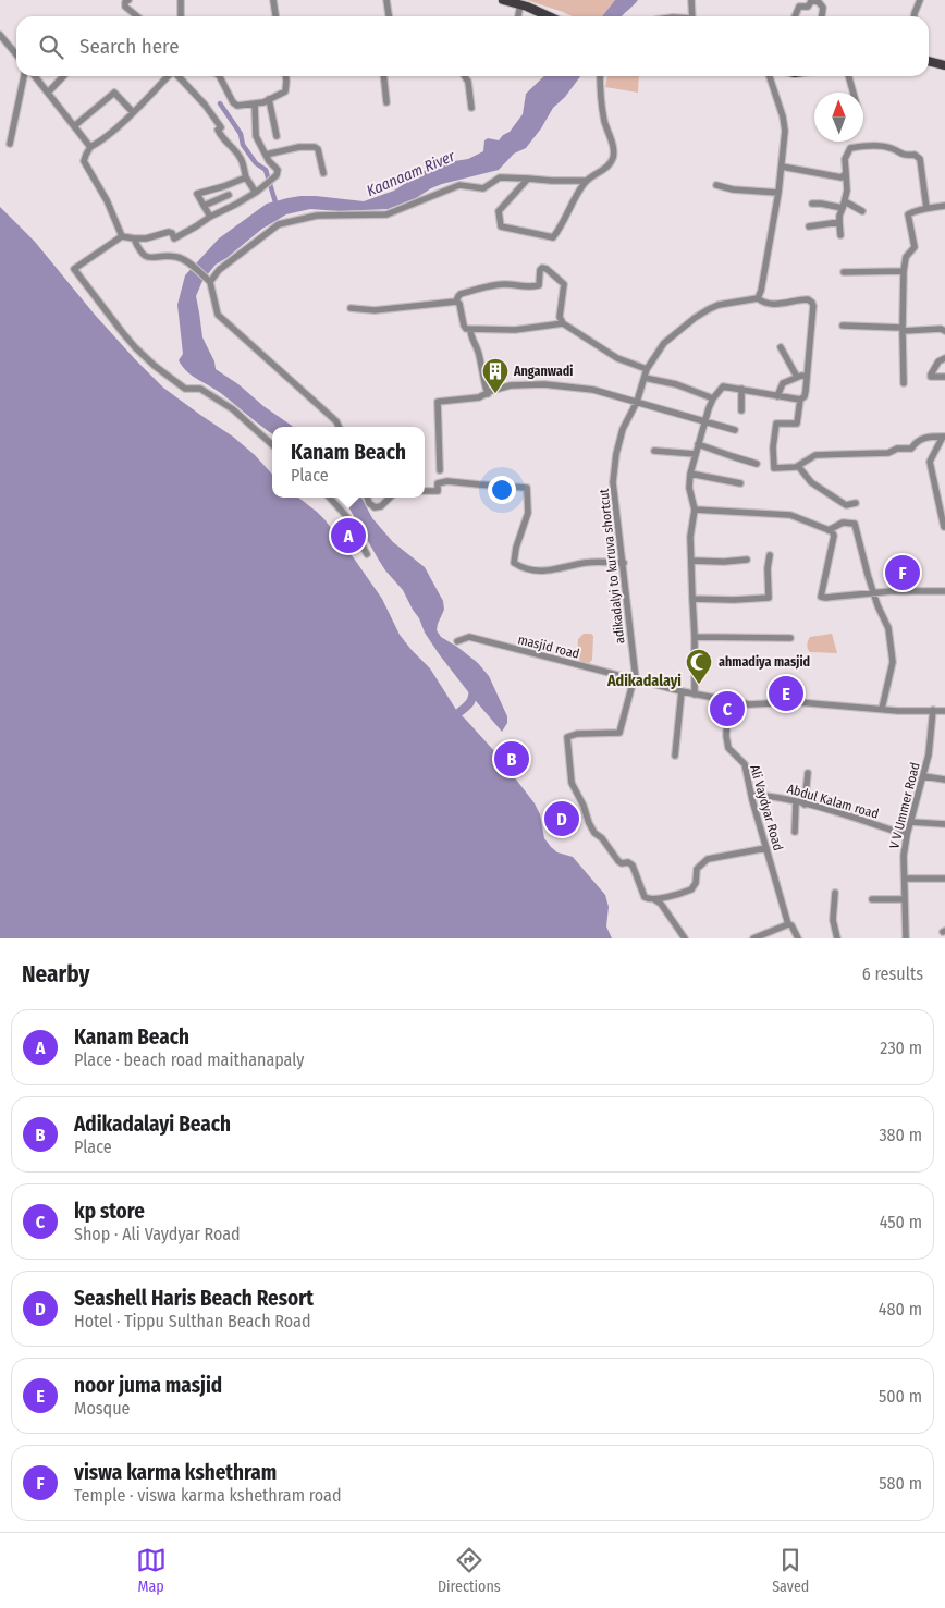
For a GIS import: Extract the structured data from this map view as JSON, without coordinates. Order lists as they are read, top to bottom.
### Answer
{
  "streets": {
    "street": [
      "adikadalyi to kuruva shortcut",
      "masjid road",
      "Abdul Kalam road",
      "V V Ummer Road",
      "Ali Vaydyar Road"
    ]
  },
  "crossings": [
    ["adikadalyi to kuruva shortcut", "masjid road"],
    ["masjid road", "V V Ummer Road"],
    ["masjid road", "Ali Vaydyar Road"],
    ["Abdul Kalam road", "V V Ummer Road"],
    ["Abdul Kalam road", "Ali Vaydyar Road"]
  ],
  "districts": ["Adikadalayi"],
  "water": ["Kaanaam River"],
  "places": {
    "building": ["Anganwadi"],
    "mosque": ["ahmadiya masjid"]
  },
  "north": "top",
  "page": {
    "search": "Search here",
    "popup": ["Kanam Beach", "Place"],
    "pins": [
      "A",
      "F",
      "E",
      "C",
      "B",
      "D"
    ],
    "heading": ["Nearby", "6 results"],
    "list": [
      {
        "mark": "A",
        "name": "Kanam Beach",
        "note": "Place · beach road maithanapaly",
        "value": "230 m"
      },
      {
        "mark": "B",
        "name": "Adikadalayi Beach",
        "note": "Place",
        "value": "380 m"
      },
      {
        "mark": "C",
        "name": "kp store",
        "note": "Shop · Ali Vaydyar Road",
        "value": "450 m"
      },
      {
        "mark": "D",
        "name": "Seashell Haris Beach Resort",
        "note": "Hotel · Tippu Sulthan Beach Road",
        "value": "480 m"
      },
      {
        "mark": "E",
        "name": "noor juma masjid",
        "note": "Mosque",
        "value": "500 m"
      },
      {
        "mark": "F",
        "name": "viswa karma kshethram",
        "note": "Temple · viswa karma kshethram road",
        "value": "580 m"
      }
    ],
    "nav": ["Map", "Directions", "Saved"]
  }
}
